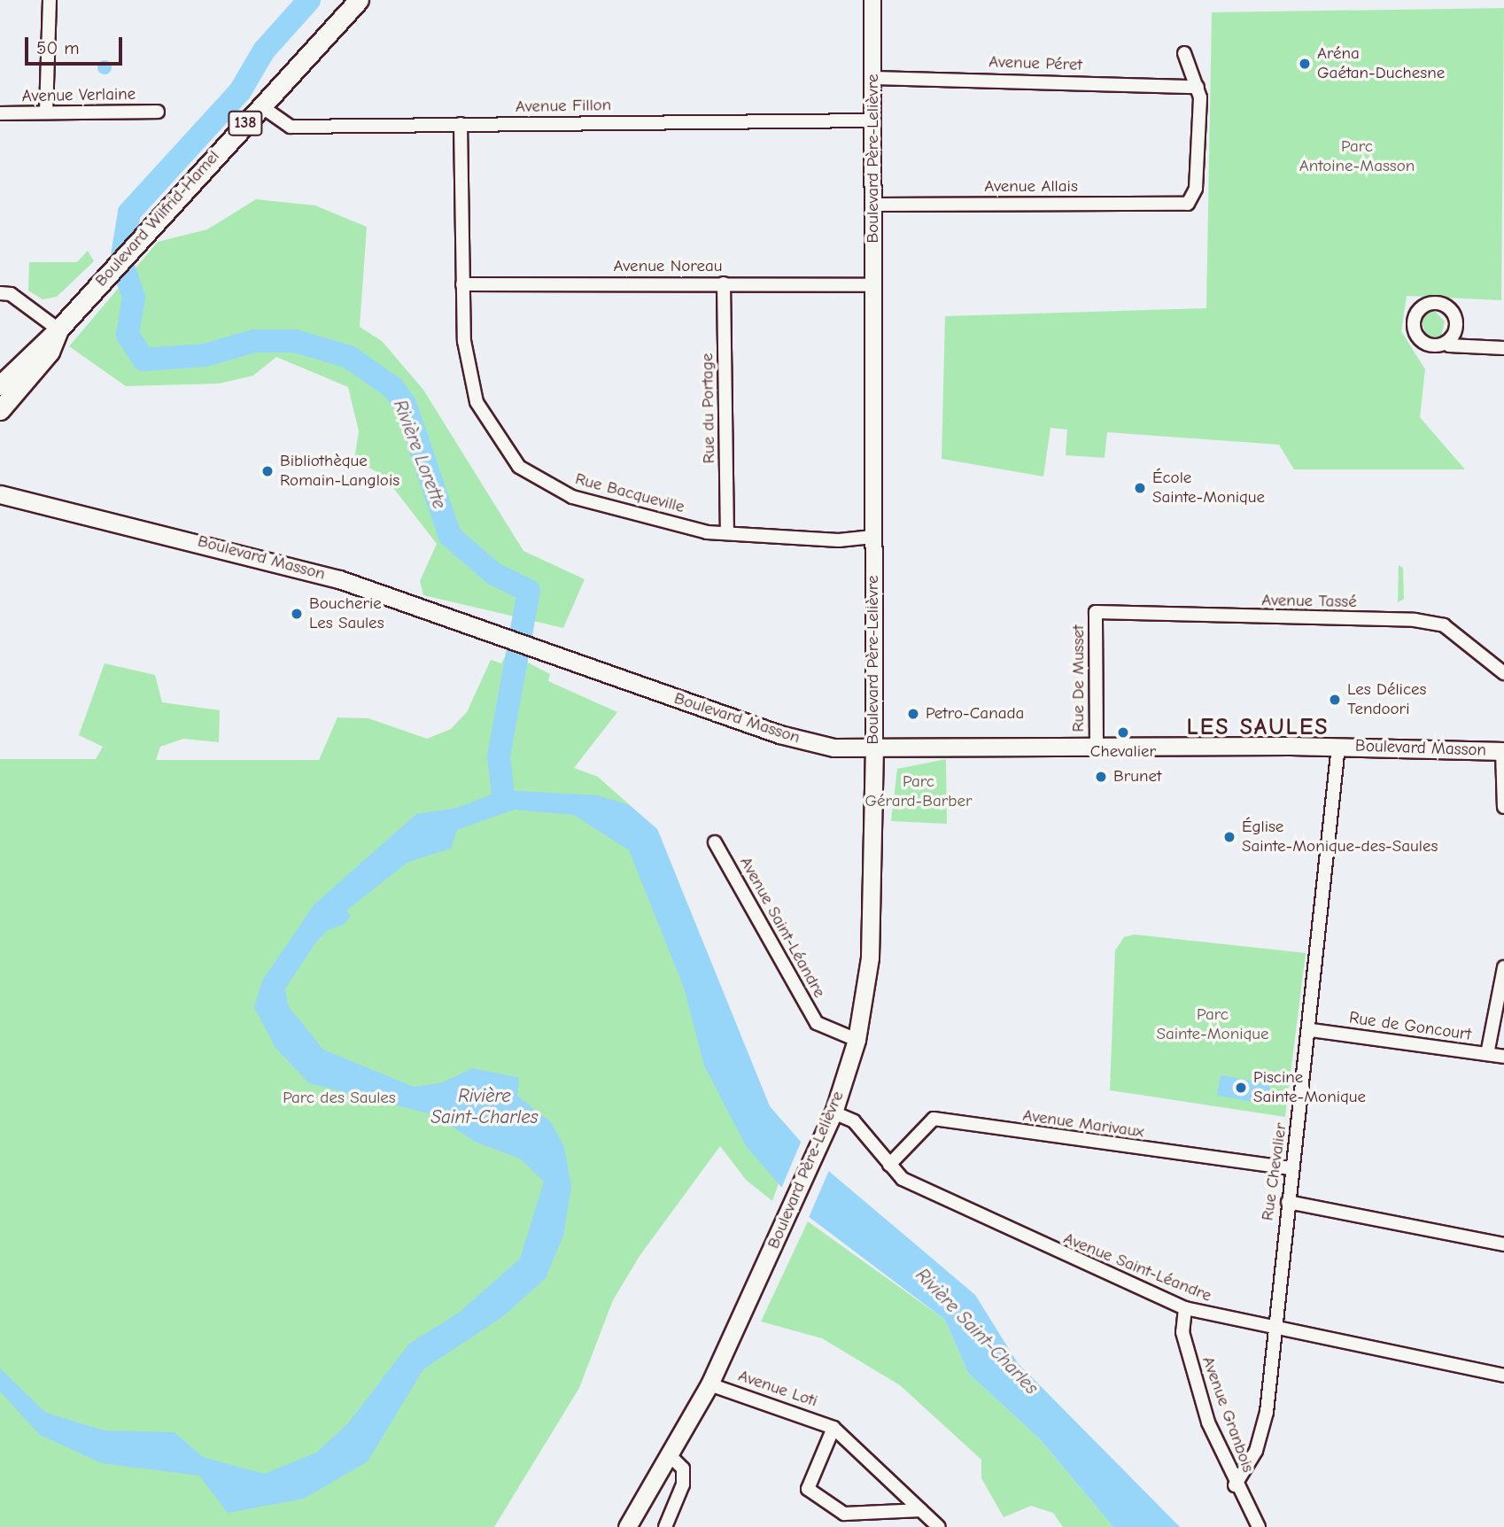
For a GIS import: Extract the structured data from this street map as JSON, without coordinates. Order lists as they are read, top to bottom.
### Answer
{
  "streets": {
    "main road": [
      "138",
      "Boulevard Père-Lelièvre",
      "Boulevard Wilfrid-Hamel",
      "Boulevard Masson"
    ],
    "street": [
      "Avenue Péret",
      "Avenue Verlaine",
      "Avenue Fillon",
      "Avenue Allais",
      "Avenue Noreau",
      "Rue du Portage",
      "Rue Bacqueville",
      "Avenue Tassé",
      "Rue De Musset",
      "Avenue Saint-Léandre",
      "Rue de Goncourt",
      "Avenue Marivaux",
      "Rue Chevalier",
      "Avenue Loti",
      "Avenue Granbois"
    ]
  },
  "crossings": [
    ["Avenue Péret", "Boulevard Père-Lelièvre"],
    ["Avenue Péret", "Avenue Allais"],
    ["Avenue Fillon", "Boulevard Père-Lelièvre"],
    ["Avenue Fillon", "Boulevard Wilfrid-Hamel"],
    ["Avenue Fillon", "Rue Bacqueville"],
    ["Boulevard Père-Lelièvre", "Avenue Allais"],
    ["Boulevard Père-Lelièvre", "Avenue Noreau"],
    ["Boulevard Père-Lelièvre", "Rue Bacqueville"],
    ["Boulevard Père-Lelièvre", "Boulevard Masson"],
    ["Boulevard Père-Lelièvre", "Avenue Saint-Léandre"],
    ["Boulevard Père-Lelièvre", "Avenue Loti"],
    ["Avenue Noreau", "Rue du Portage"],
    ["Avenue Noreau", "Rue Bacqueville"],
    ["Rue du Portage", "Rue Bacqueville"],
    ["Boulevard Masson", "Rue De Musset"],
    ["Boulevard Masson", "Rue Chevalier"],
    ["Avenue Tassé", "Rue De Musset"],
    ["Avenue Saint-Léandre", "Avenue Marivaux"],
    ["Avenue Saint-Léandre", "Rue Chevalier"],
    ["Avenue Saint-Léandre", "Avenue Granbois"],
    ["Rue de Goncourt", "Rue Chevalier"],
    ["Avenue Marivaux", "Rue Chevalier"],
    ["Rue Chevalier", "Avenue Granbois"]
  ],
  "districts": ["LES SAULES"],
  "water": ["Rivière Lorette", "Rivière Saint-Charles"],
  "parks": [
    "Parc Antoine-Masson",
    "Parc Gérard-Barber",
    "Parc Sainte-Monique",
    "Parc des Saules"
  ],
  "places": [
    "Aréna Gaétan-Duchesne",
    "Bibliothèque Romain-Langlois",
    "École Sainte-Monique",
    "Boucherie Les Saules",
    "Les Délices Tendoori",
    "Petro-Canada",
    "Chevalier",
    "Brunet",
    "Église Sainte-Monique-des-Saules",
    "Piscine Sainte-Monique"
  ],
  "scale_bar": "50 m"
}
